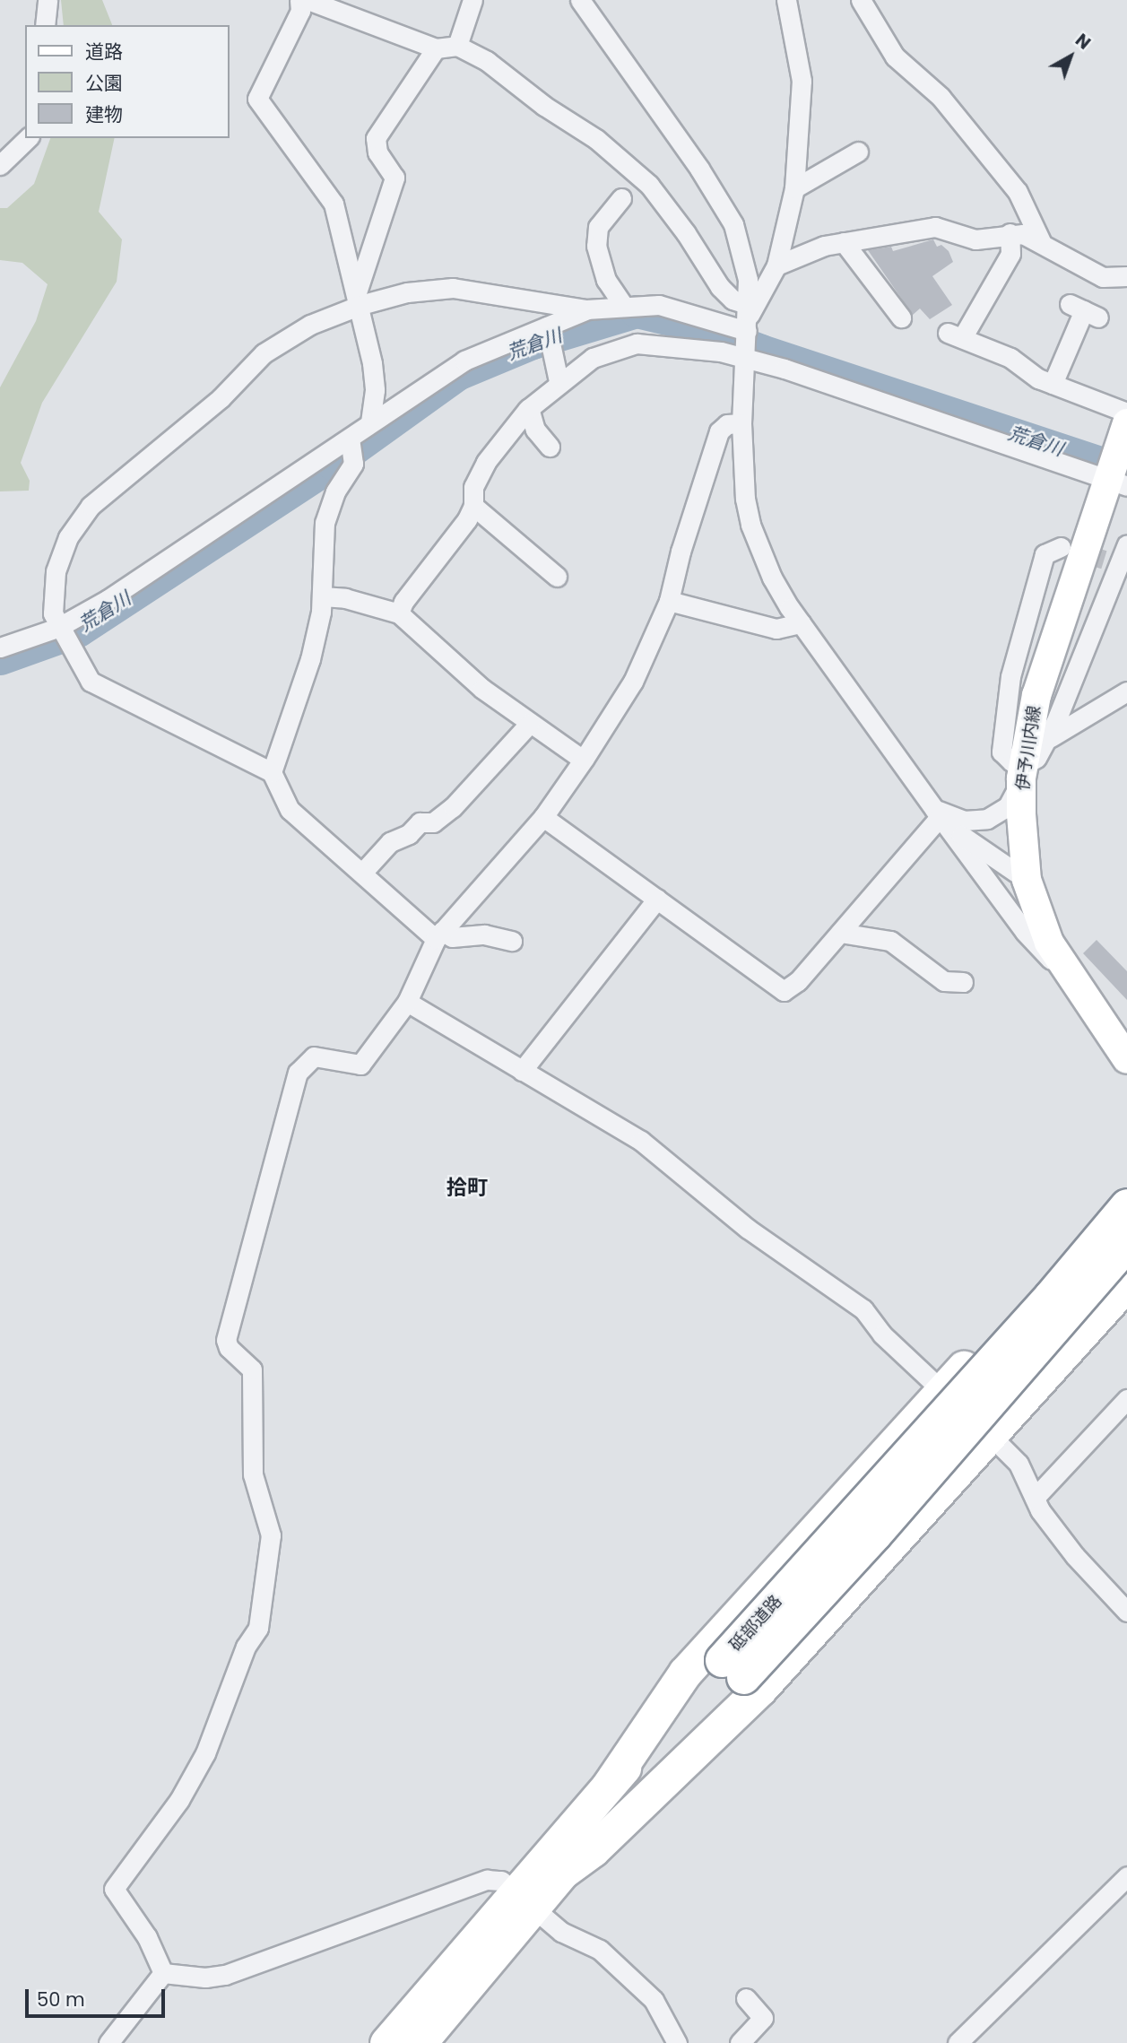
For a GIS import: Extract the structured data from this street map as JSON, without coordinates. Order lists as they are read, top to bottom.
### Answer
{
  "streets": {
    "highway": ["砥部道路"],
    "main road": ["伊予川内線"]
  },
  "districts": ["拾町"],
  "water": ["荒倉川"],
  "legend": ["道路", "公園", "建物"],
  "scale_bar": "50 m",
  "north": "top right"
}
